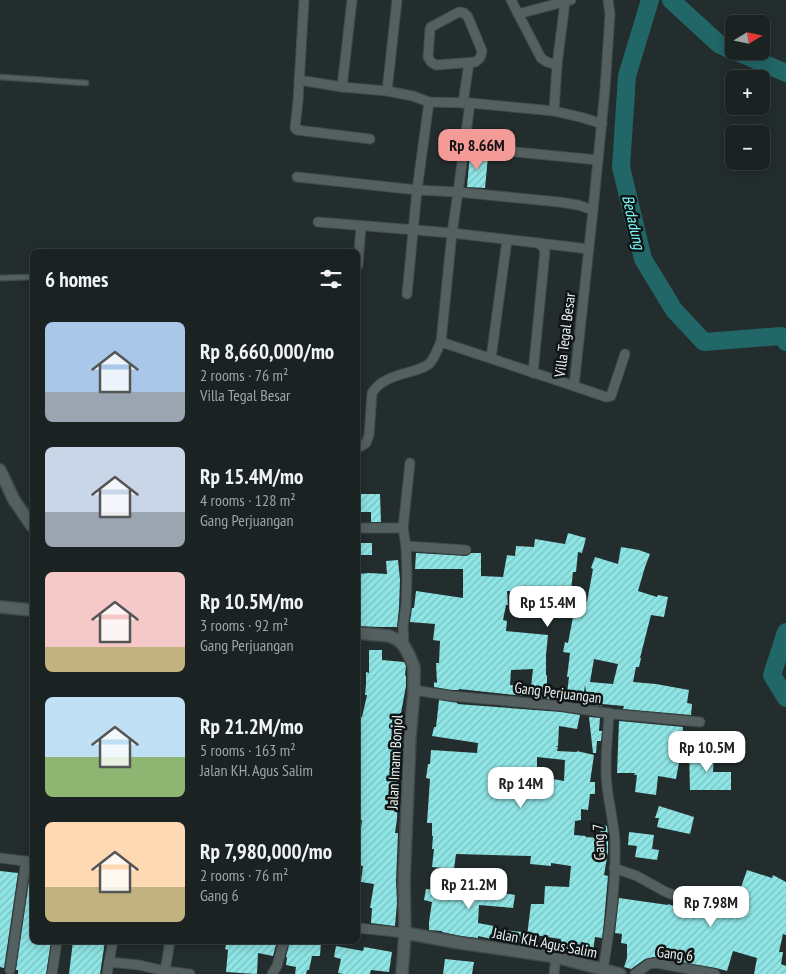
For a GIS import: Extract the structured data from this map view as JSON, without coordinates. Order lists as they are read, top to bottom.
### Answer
{
  "streets": {
    "street": [
      "Villa Tegal Besar",
      "Gang Perjuangan",
      "Jalan Imam Bonjol",
      "Gang 7",
      "Jalan KH. Agus Salim",
      "Gang 6"
    ]
  },
  "crossings": [
    ["Gang Perjuangan", "Jalan Imam Bonjol"],
    ["Gang Perjuangan", "Gang 7"],
    ["Jalan Imam Bonjol", "Jalan KH. Agus Salim"],
    ["Gang 7", "Jalan KH. Agus Salim"]
  ],
  "water": ["Bedadung"],
  "north": "right",
  "page": {
    "map_buttons": ["+", "−"],
    "price": [
      "Rp 8.66M",
      "Rp 15.4M",
      "Rp 10.5M",
      "Rp 14M",
      "Rp 21.2M",
      "Rp 7.98M"
    ],
    "heading": "6 homes",
    "list": [
      {
        "name": "Rp 8,660,000/mo",
        "note": "2 rooms · 76 m² · Villa Tegal Besar"
      },
      {
        "name": "Rp 15.4M/mo",
        "note": "4 rooms · 128 m² · Gang Perjuangan"
      },
      {
        "name": "Rp 10.5M/mo",
        "note": "3 rooms · 92 m² · Gang Perjuangan"
      },
      {
        "name": "Rp 21.2M/mo",
        "note": "5 rooms · 163 m² · Jalan KH. Agus Salim"
      },
      {
        "name": "Rp 7,980,000/mo",
        "note": "2 rooms · 76 m² · Gang 6"
      }
    ]
  }
}
